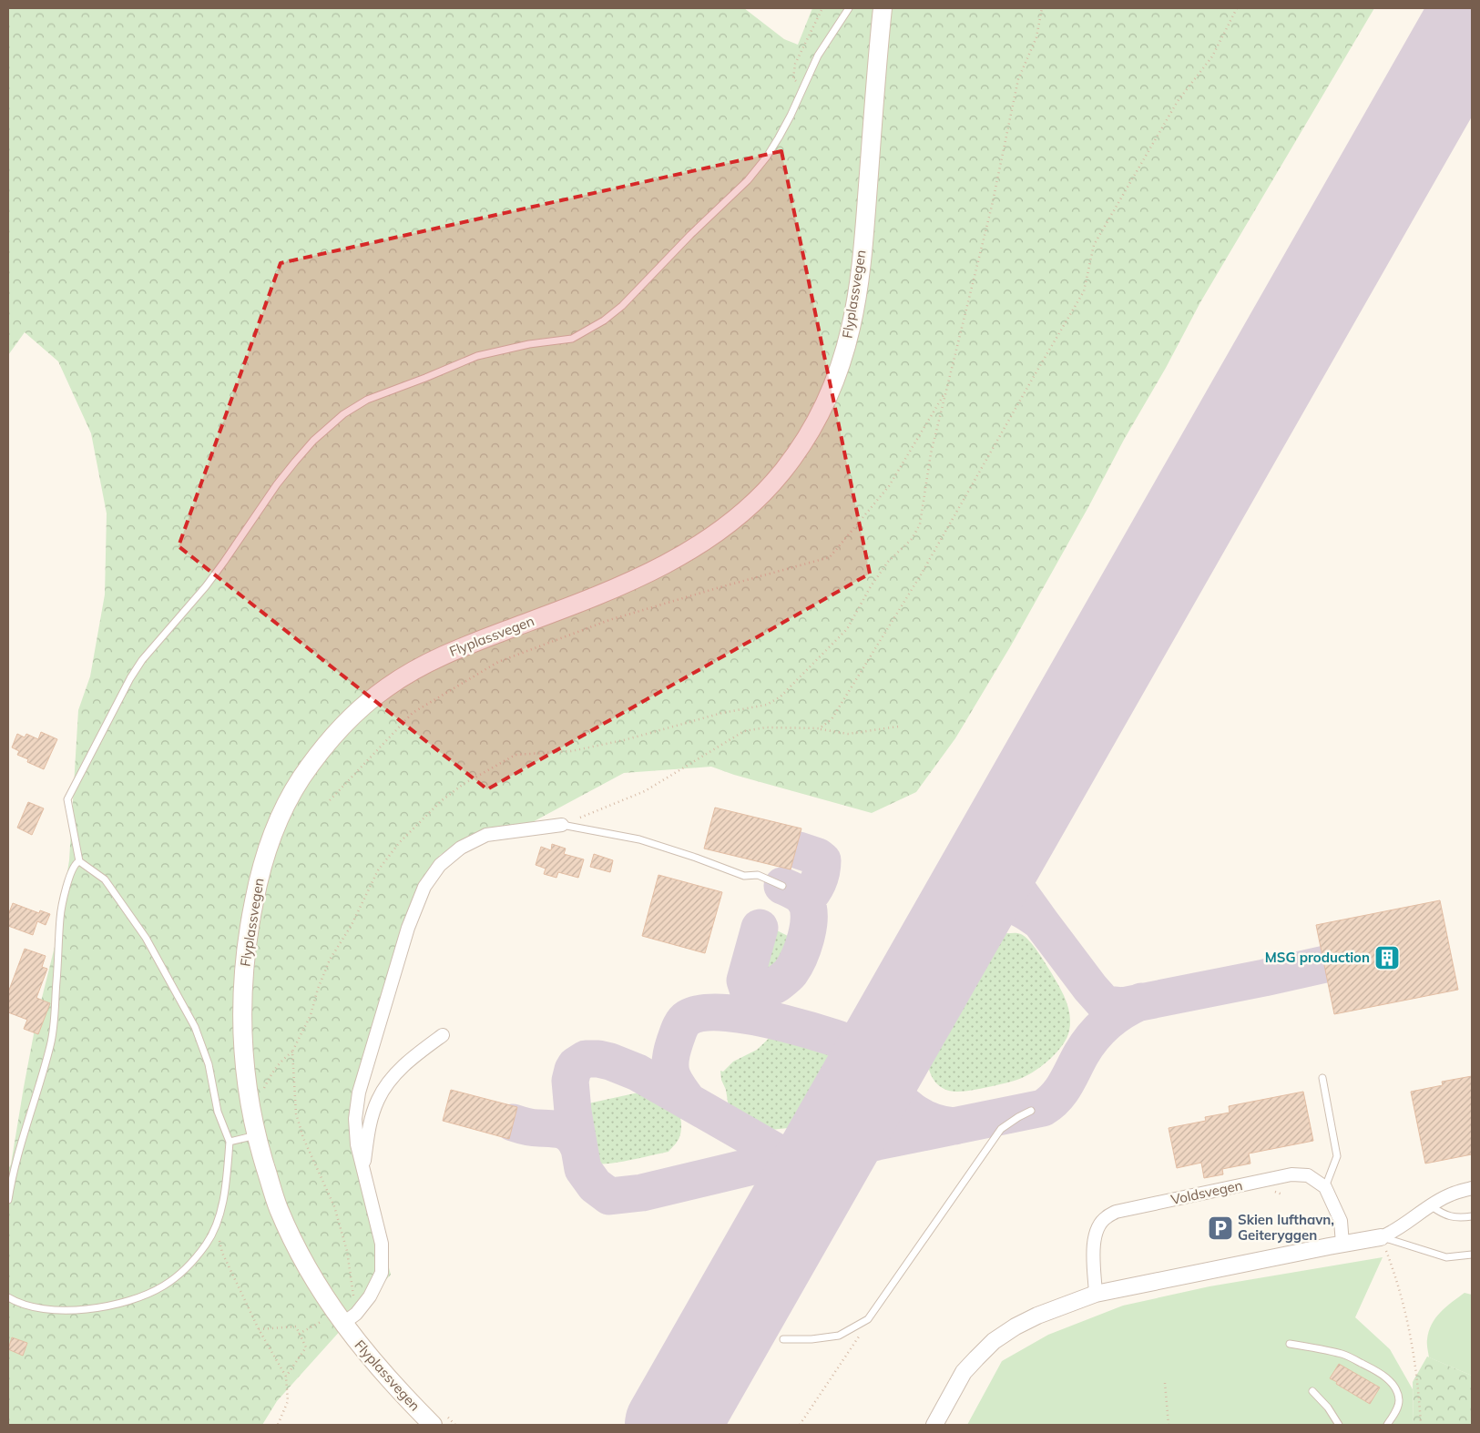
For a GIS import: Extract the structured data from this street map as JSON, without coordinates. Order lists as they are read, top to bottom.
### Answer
{
  "streets": {
    "main road": ["Flyplassvegen"],
    "street": ["Voldsvegen"]
  },
  "places": {
    "building": ["MSG production"],
    "parking": ["Skien lufthavn, Geiteryggen"]
  }
}
